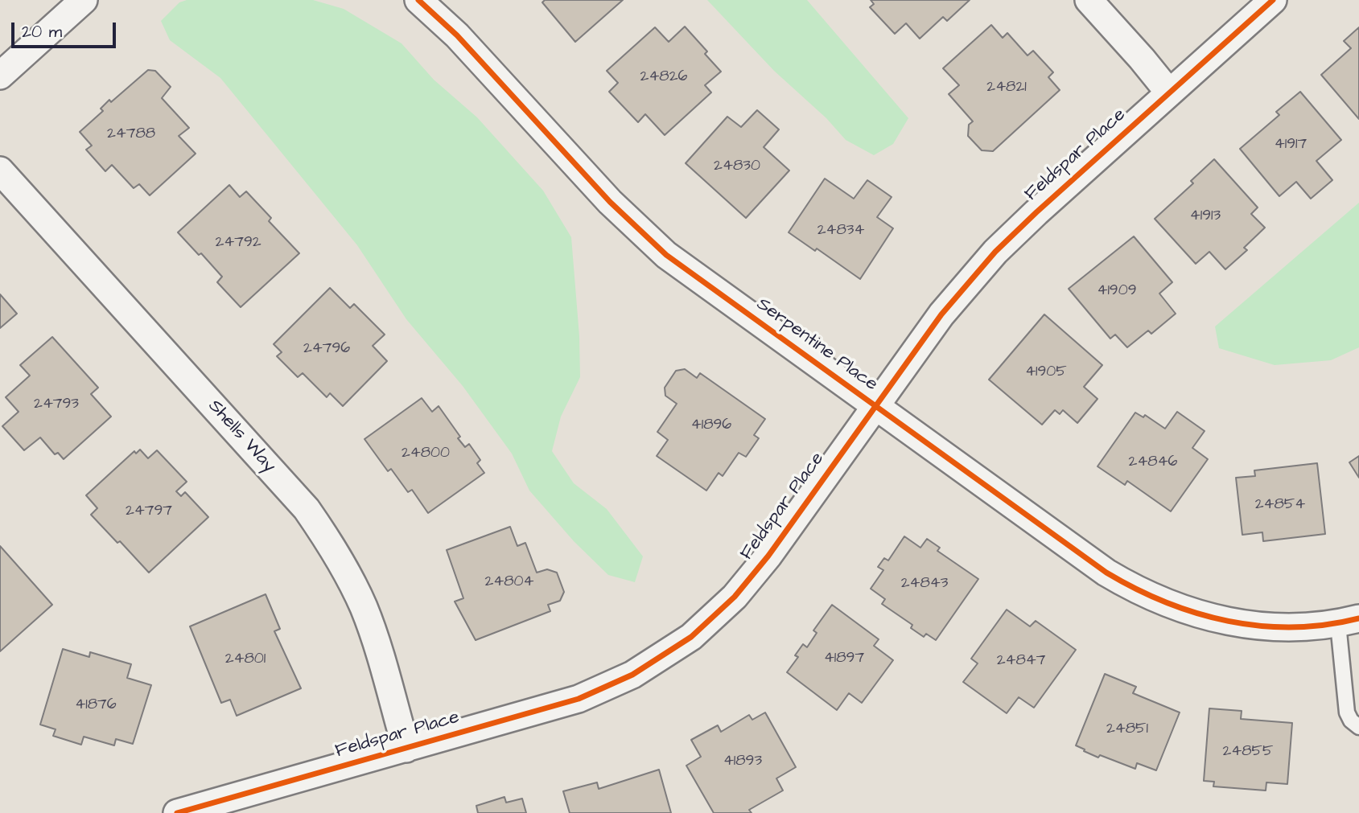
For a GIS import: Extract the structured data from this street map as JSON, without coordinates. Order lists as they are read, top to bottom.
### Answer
{
  "streets": {
    "street": ["Feldspar Place", "Serpentine Place", "Shells Way"]
  },
  "crossings": [
    ["Feldspar Place", "Serpentine Place"],
    ["Feldspar Place", "Shells Way"]
  ],
  "house_numbers": [
    "24826",
    "24821",
    "24788",
    "41917",
    "24830",
    "41913",
    "24834",
    "24792",
    "41909",
    "24796",
    "41905",
    "24793",
    "41896",
    "24800",
    "24846",
    "24854",
    "24797",
    "24804",
    "24843",
    "41897",
    "24801",
    "24847",
    "41876",
    "24851",
    "24855",
    "41893"
  ],
  "scale_bar": "20 m"
}
